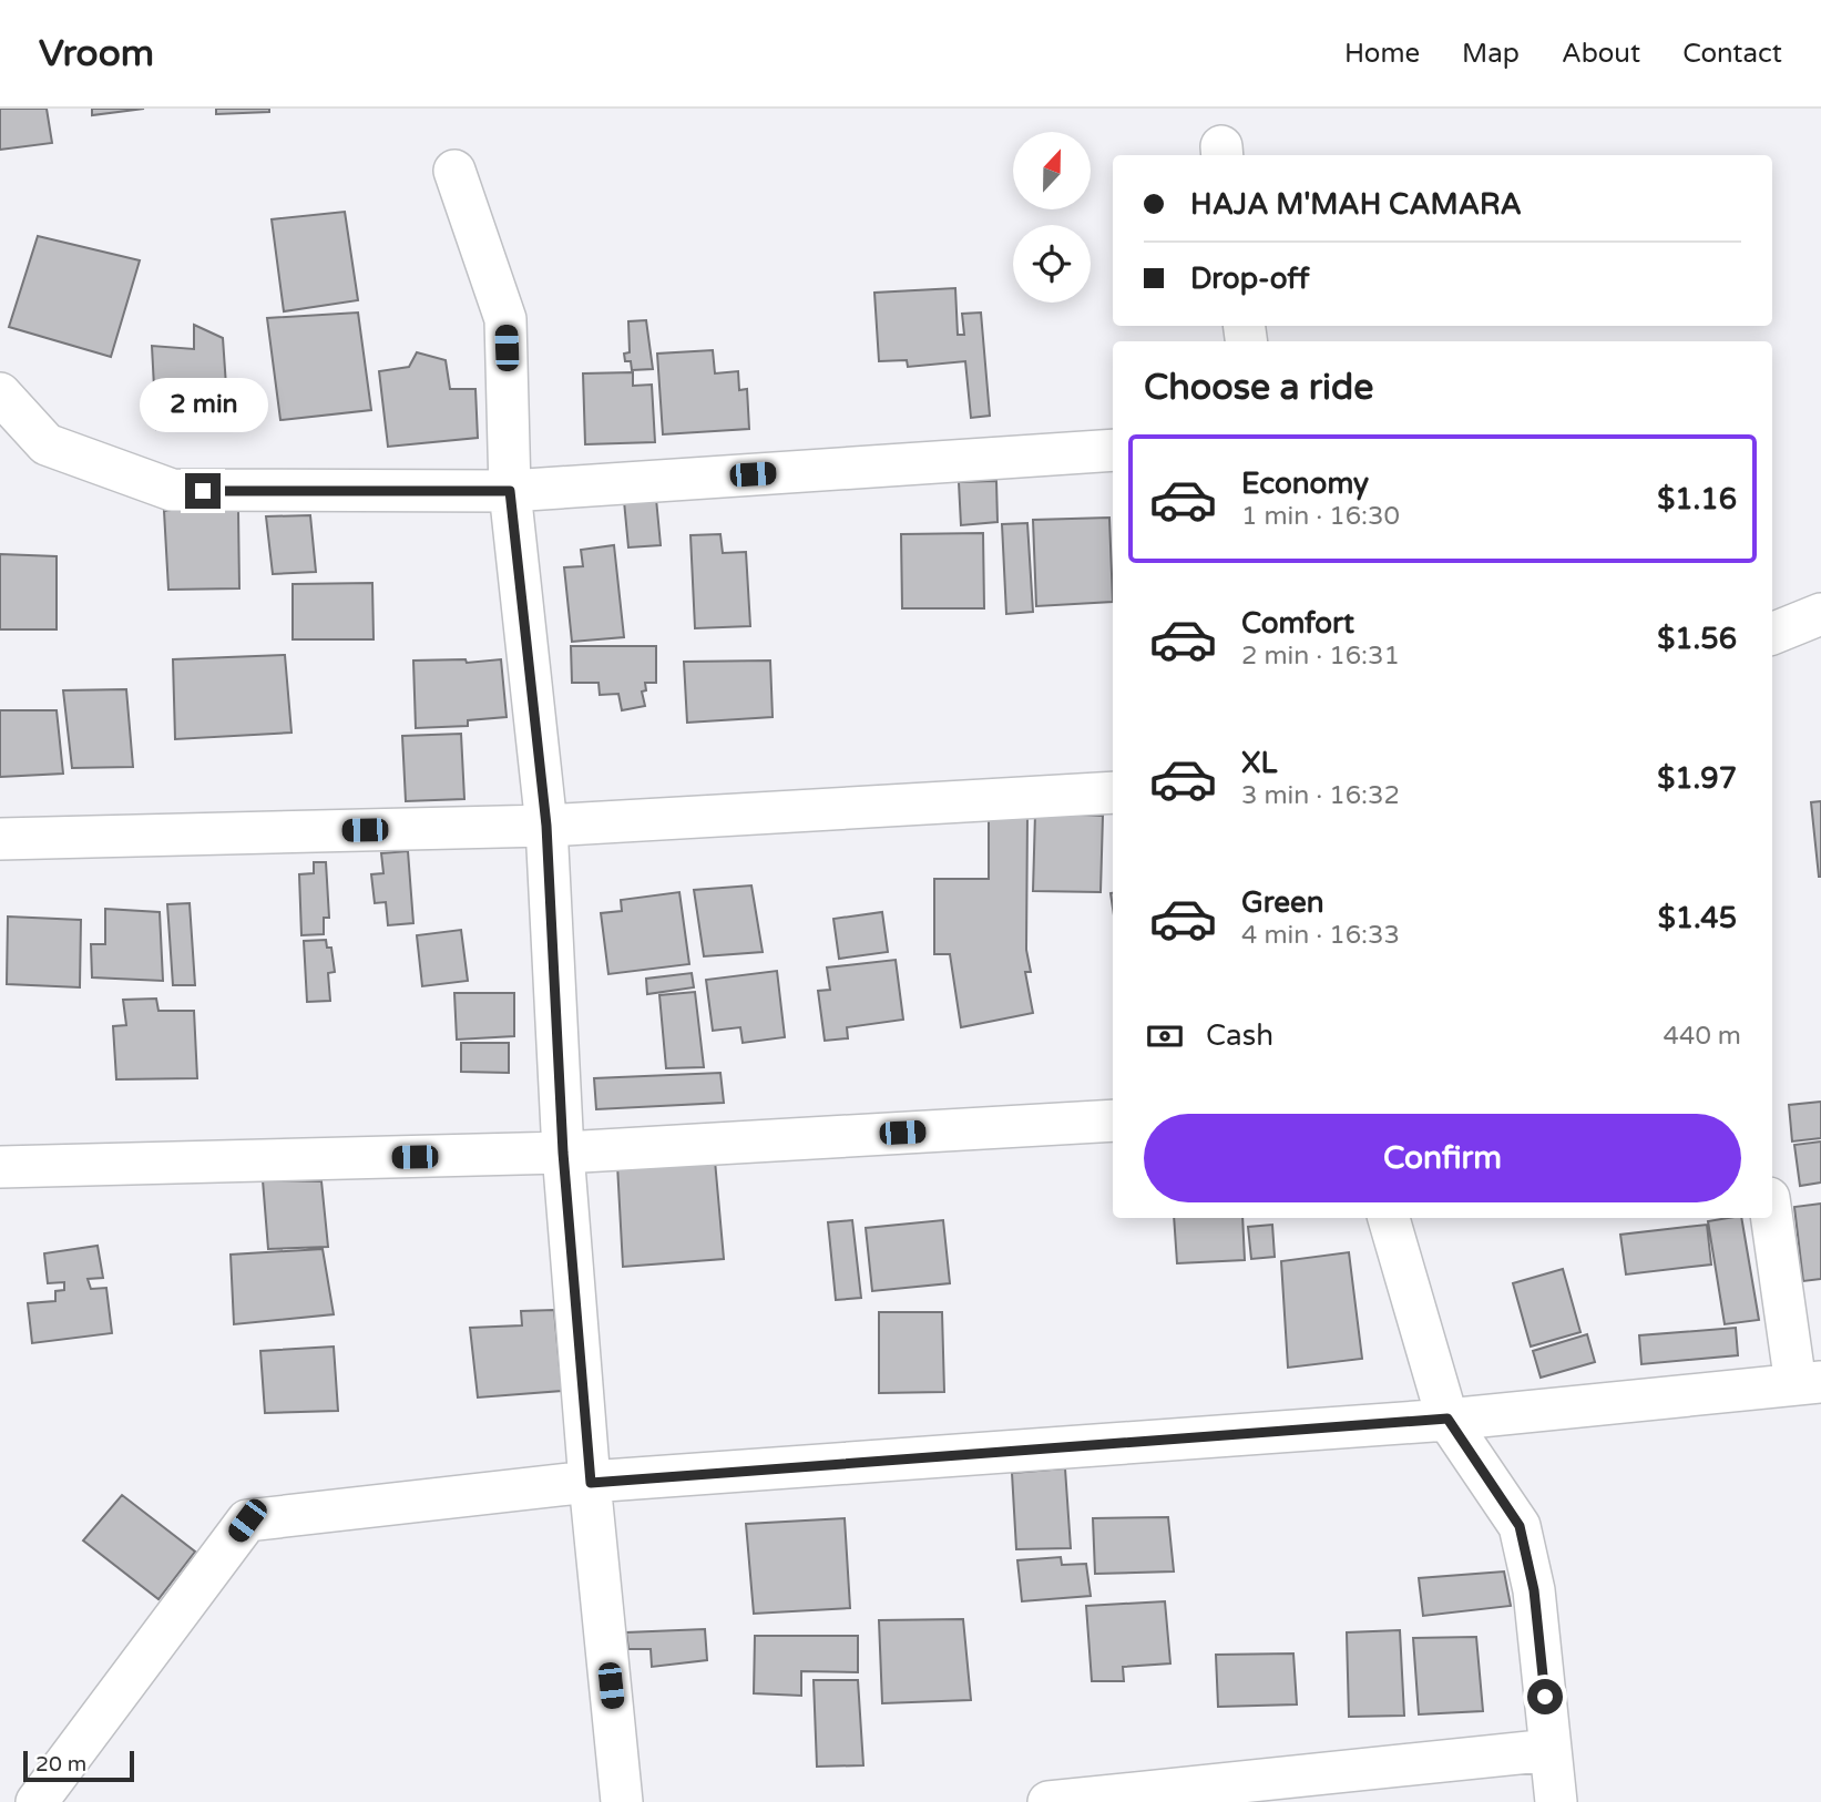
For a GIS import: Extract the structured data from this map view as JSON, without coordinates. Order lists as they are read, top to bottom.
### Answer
{
  "scale_bar": "20 m",
  "north": "top",
  "page": {
    "header": "Vroom",
    "nav": [
      "Home",
      "Map",
      "About",
      "Contact"
    ],
    "banner": ["HAJA M'MAH CAMARA", "Drop-off"],
    "heading": "Choose a ride",
    "bubble": "2 min",
    "list": [
      {
        "name": "Economy",
        "note": "1 min · 16:30",
        "value": "$1.16"
      },
      {
        "name": "Comfort",
        "note": "2 min · 16:31",
        "value": "$1.56"
      },
      {
        "name": "XL",
        "note": "3 min · 16:32",
        "value": "$1.97"
      },
      {
        "name": "Green",
        "note": "4 min · 16:33",
        "value": "$1.45"
      }
    ],
    "pay": ["Cash", "440 m"],
    "buttons": "Confirm",
    "scale": "20 m"
  }
}
